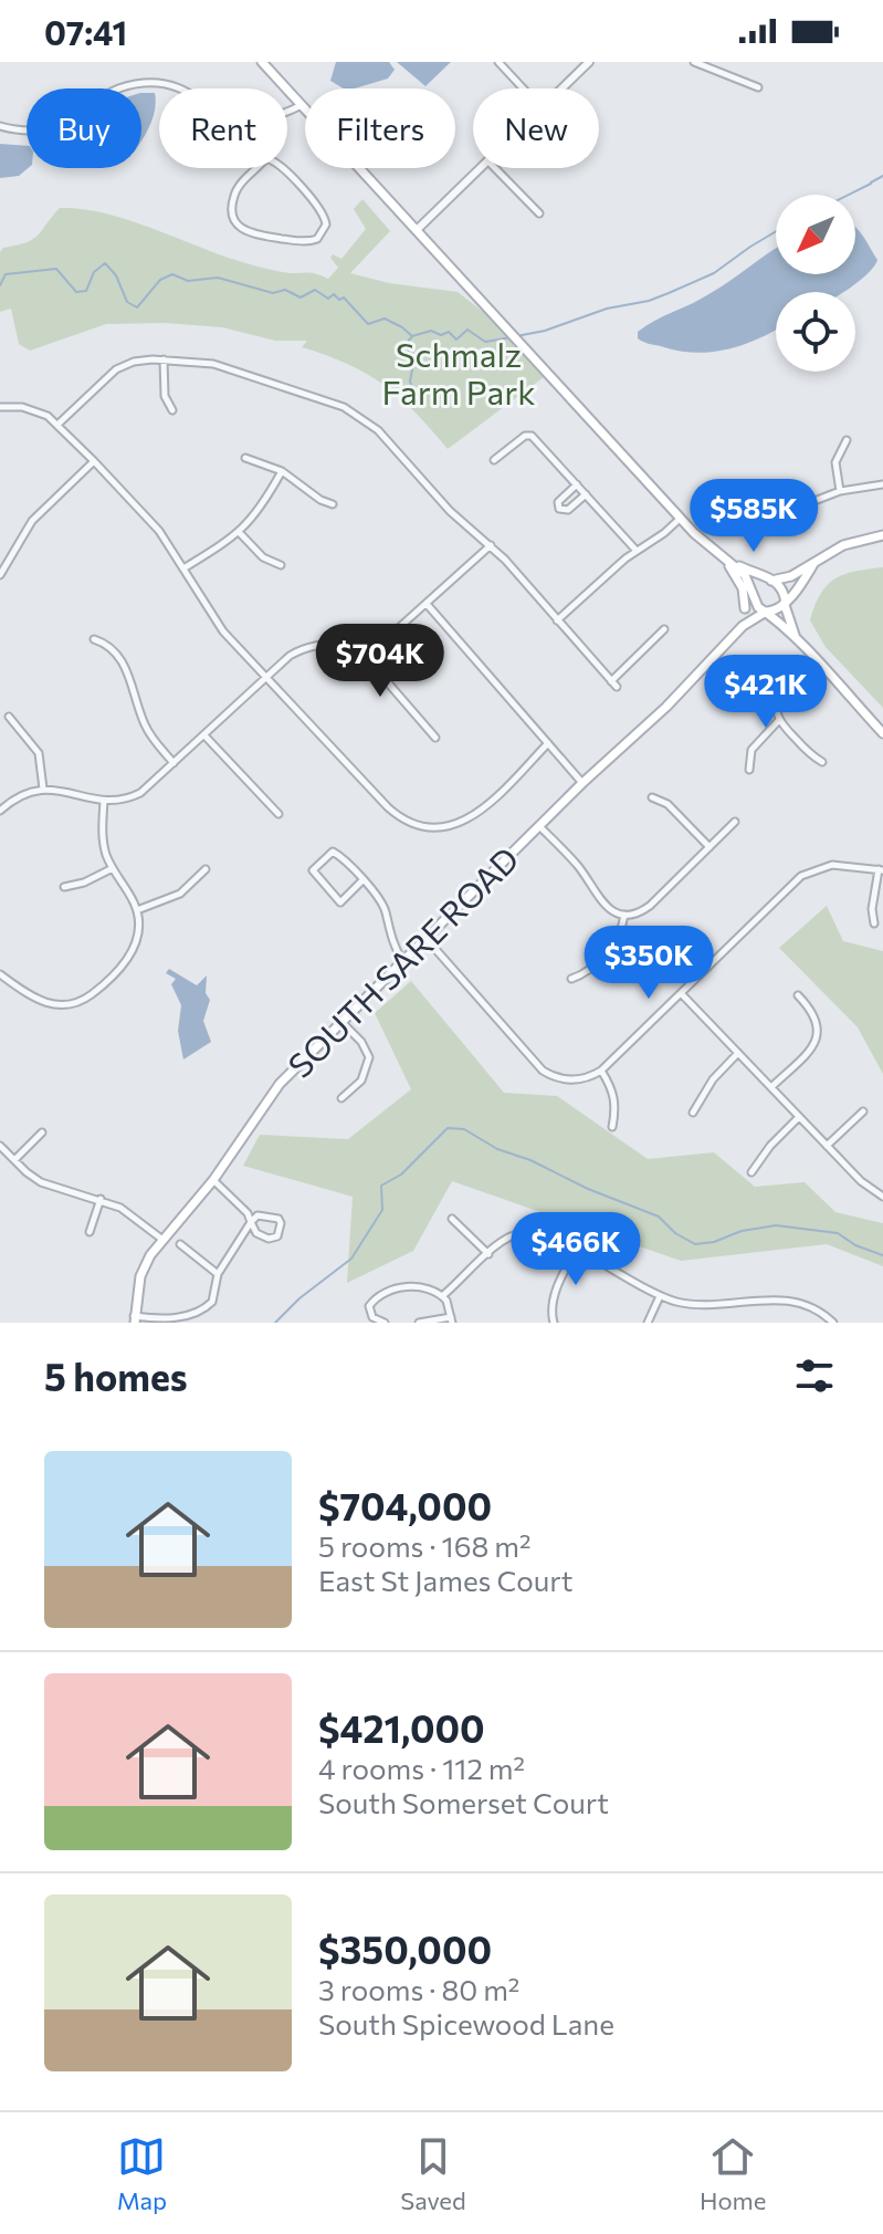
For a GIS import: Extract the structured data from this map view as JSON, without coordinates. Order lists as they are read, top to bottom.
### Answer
{
  "streets": {
    "main road": ["SOUTH SARE ROAD"]
  },
  "parks": ["Schmalz Farm Park"],
  "north": "bottom left",
  "page": {
    "status": "07:41",
    "chip": [
      "Buy",
      "Rent",
      "Filters",
      "New"
    ],
    "price": [
      "$585K",
      "$704K",
      "$421K",
      "$350K",
      "$466K"
    ],
    "heading": "5 homes",
    "list": [
      {
        "name": "$704,000",
        "note": "5 rooms · 168 m² · East St James Court"
      },
      {
        "name": "$421,000",
        "note": "4 rooms · 112 m² · South Somerset Court"
      },
      {
        "name": "$350,000",
        "note": "3 rooms · 80 m² · South Spicewood Lane"
      }
    ],
    "tabs": ["Map", "Saved", "Home"]
  }
}
